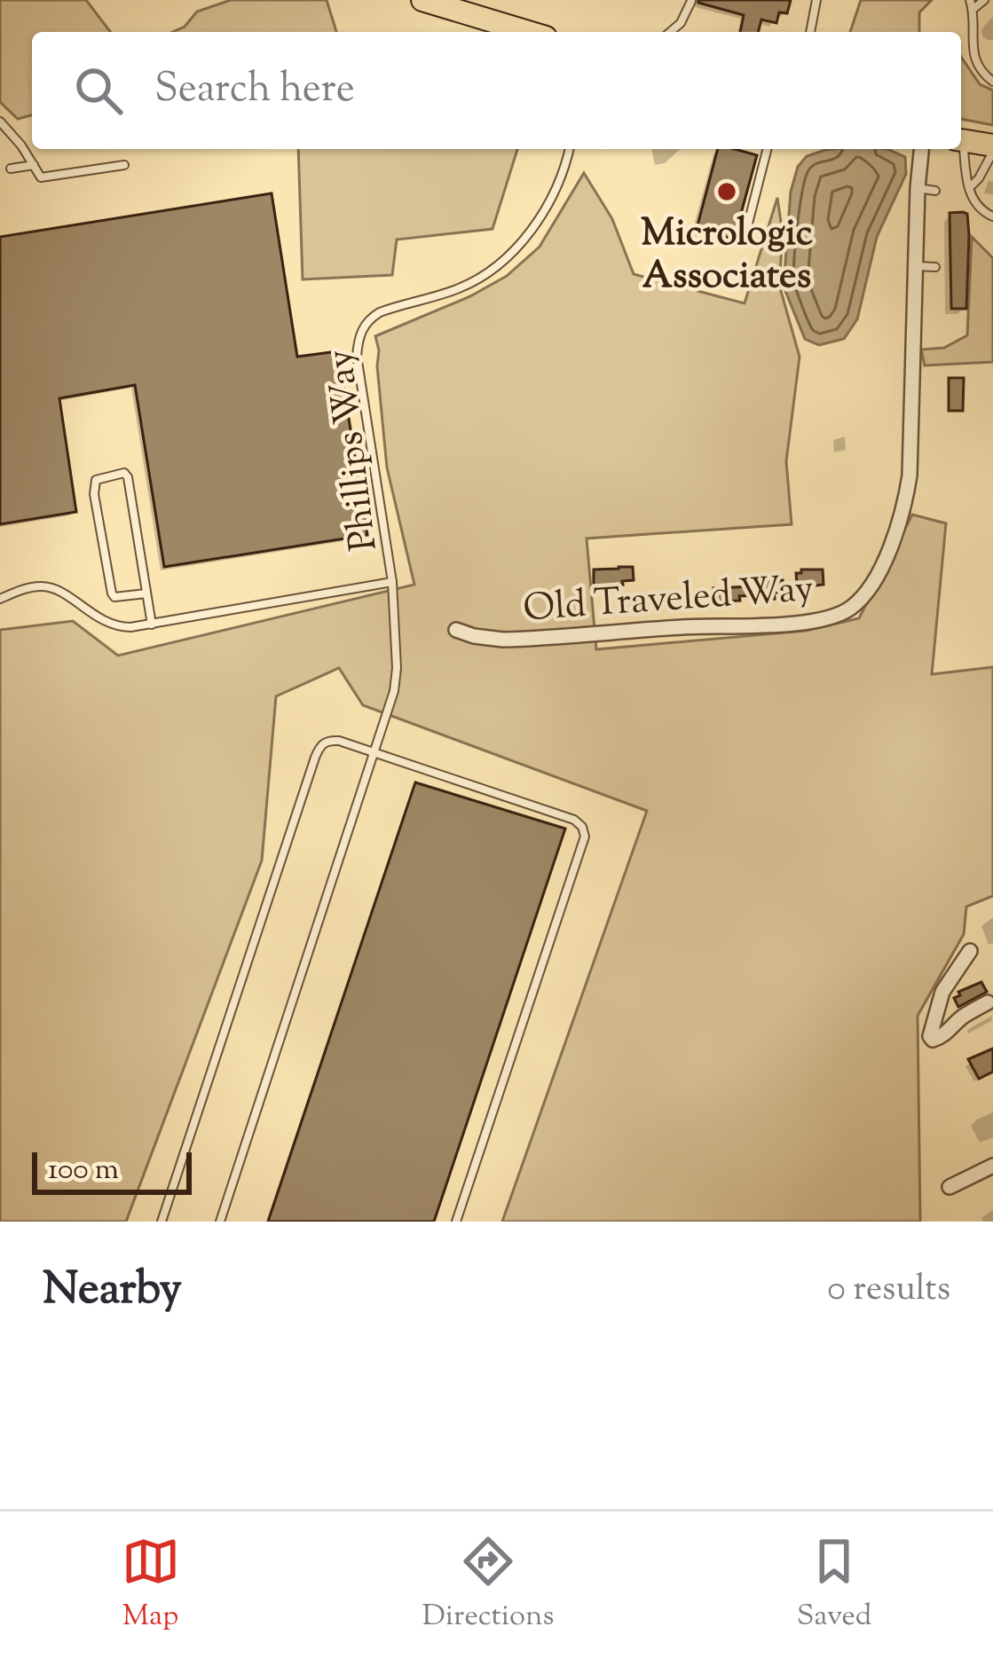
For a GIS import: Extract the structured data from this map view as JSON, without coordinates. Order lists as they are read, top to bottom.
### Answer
{
  "streets": {
    "street": ["Old Traveled Way"],
    "lane": ["Phillips Way"]
  },
  "places": ["Micrologic Associates"],
  "scale_bar": "100 m",
  "page": {
    "search": "Search here",
    "scale": "100 m",
    "heading": ["Nearby", "0 results"],
    "nav": ["Map", "Directions", "Saved"]
  }
}
